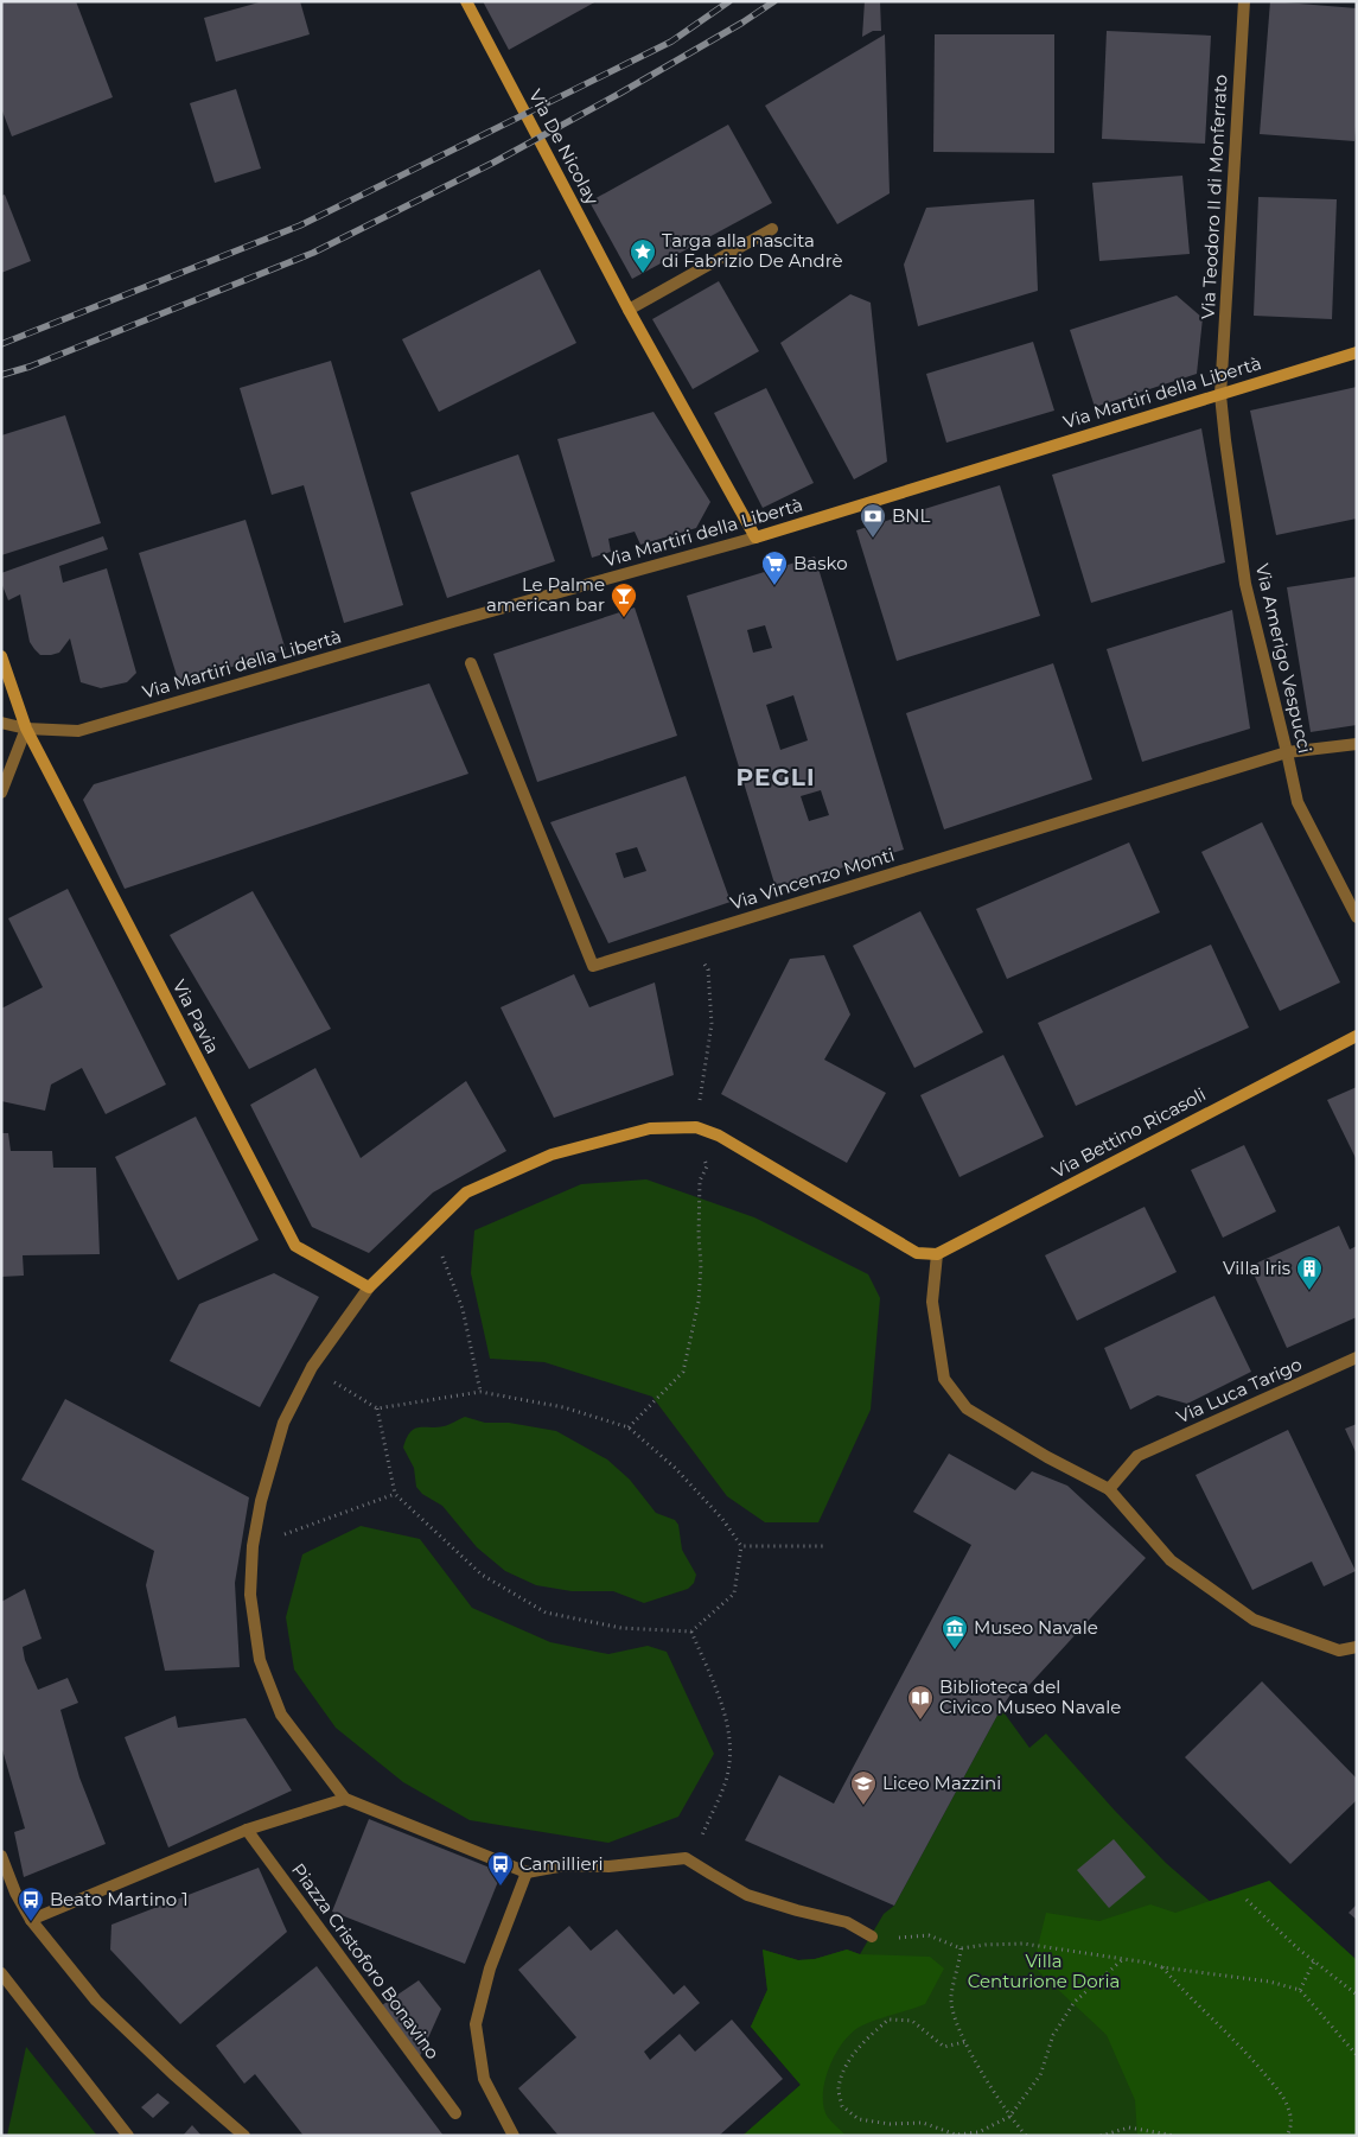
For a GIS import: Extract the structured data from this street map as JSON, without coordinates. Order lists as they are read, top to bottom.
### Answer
{
  "streets": {
    "street": [
      "Via De Nicolay",
      "Via Teodoro II di Monferrato",
      "Via Martiri della Libertà",
      "Via Amerigo Vespucci",
      "Via Vincenzo Monti",
      "Via Pavia",
      "Via Bettino Ricasoli",
      "Via Luca Tarigo",
      "Piazza Cristoforo Bonavino"
    ]
  },
  "crossings": [
    ["Via De Nicolay", "Via Martiri della Libertà"],
    ["Via Teodoro II di Monferrato", "Via Martiri della Libertà"],
    ["Via Teodoro II di Monferrato", "Via Amerigo Vespucci"],
    ["Via Martiri della Libertà", "Via Amerigo Vespucci"],
    ["Via Martiri della Libertà", "Via Pavia"],
    ["Via Amerigo Vespucci", "Via Vincenzo Monti"]
  ],
  "districts": ["PEGLI"],
  "parks": ["Villa Centurione Doria"],
  "places": {
    "place": ["Targa alla nascita di Fabrizio De Andrè"],
    "bank": ["BNL"],
    "supermarket": ["Basko"],
    "bar": ["Le Palme american bar"],
    "building": ["Villa Iris"],
    "museum": ["Museo Navale"],
    "library": ["Biblioteca del Civico Museo Navale"],
    "school or university": ["Liceo Mazzini"],
    "bus stop": ["Camillieri", "Beato Martino 1"]
  }
}
